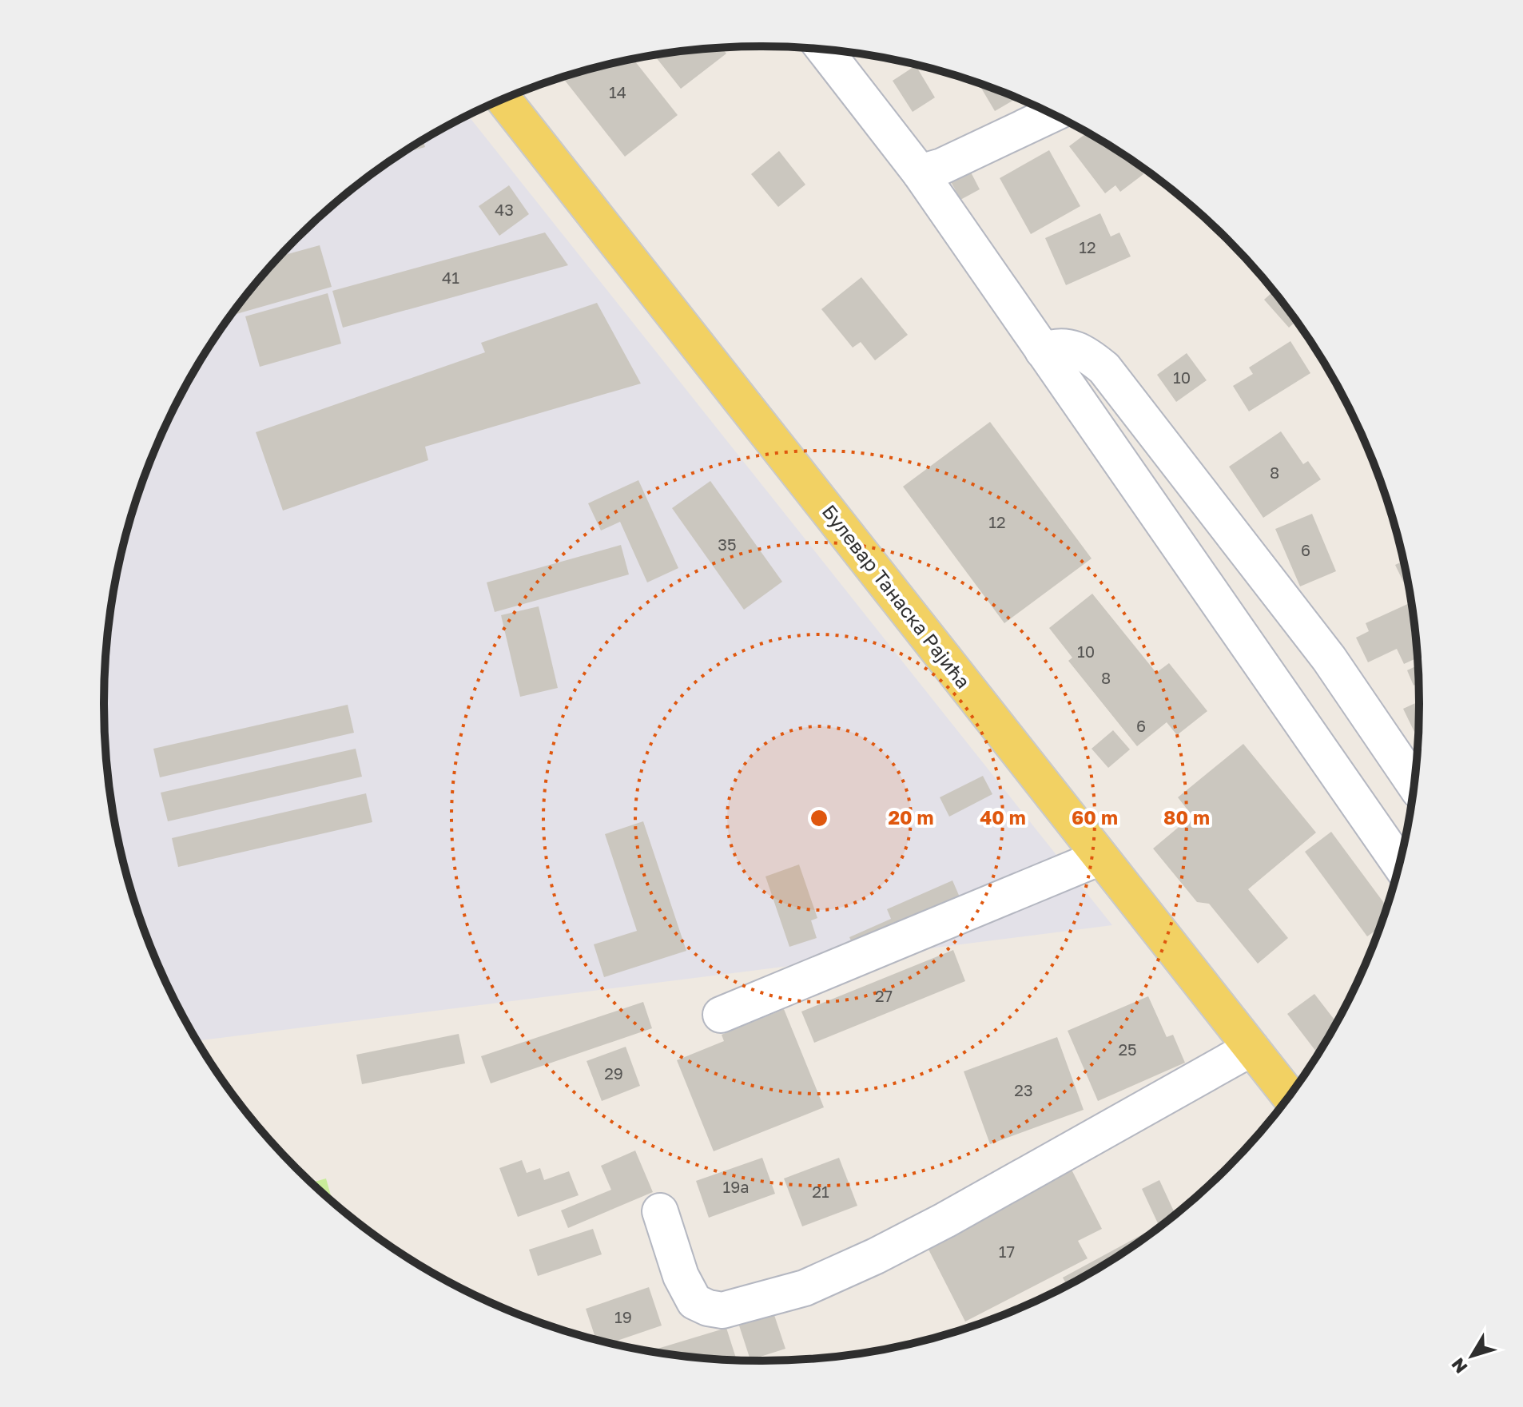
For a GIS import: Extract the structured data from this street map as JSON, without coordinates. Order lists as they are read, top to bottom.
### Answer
{
  "streets": {
    "main road": ["Булевар Танаска Рајића"]
  },
  "house_numbers": [
    "14",
    "43",
    "12",
    "41",
    "10",
    "8",
    "12",
    "35",
    "6",
    "10",
    "8",
    "6",
    "27",
    "25",
    "29",
    "23",
    "19a",
    "21",
    "17",
    "19"
  ],
  "north": "bottom left",
  "rings": [
    "20 m",
    "40 m",
    "60 m",
    "80 m"
  ]
}
